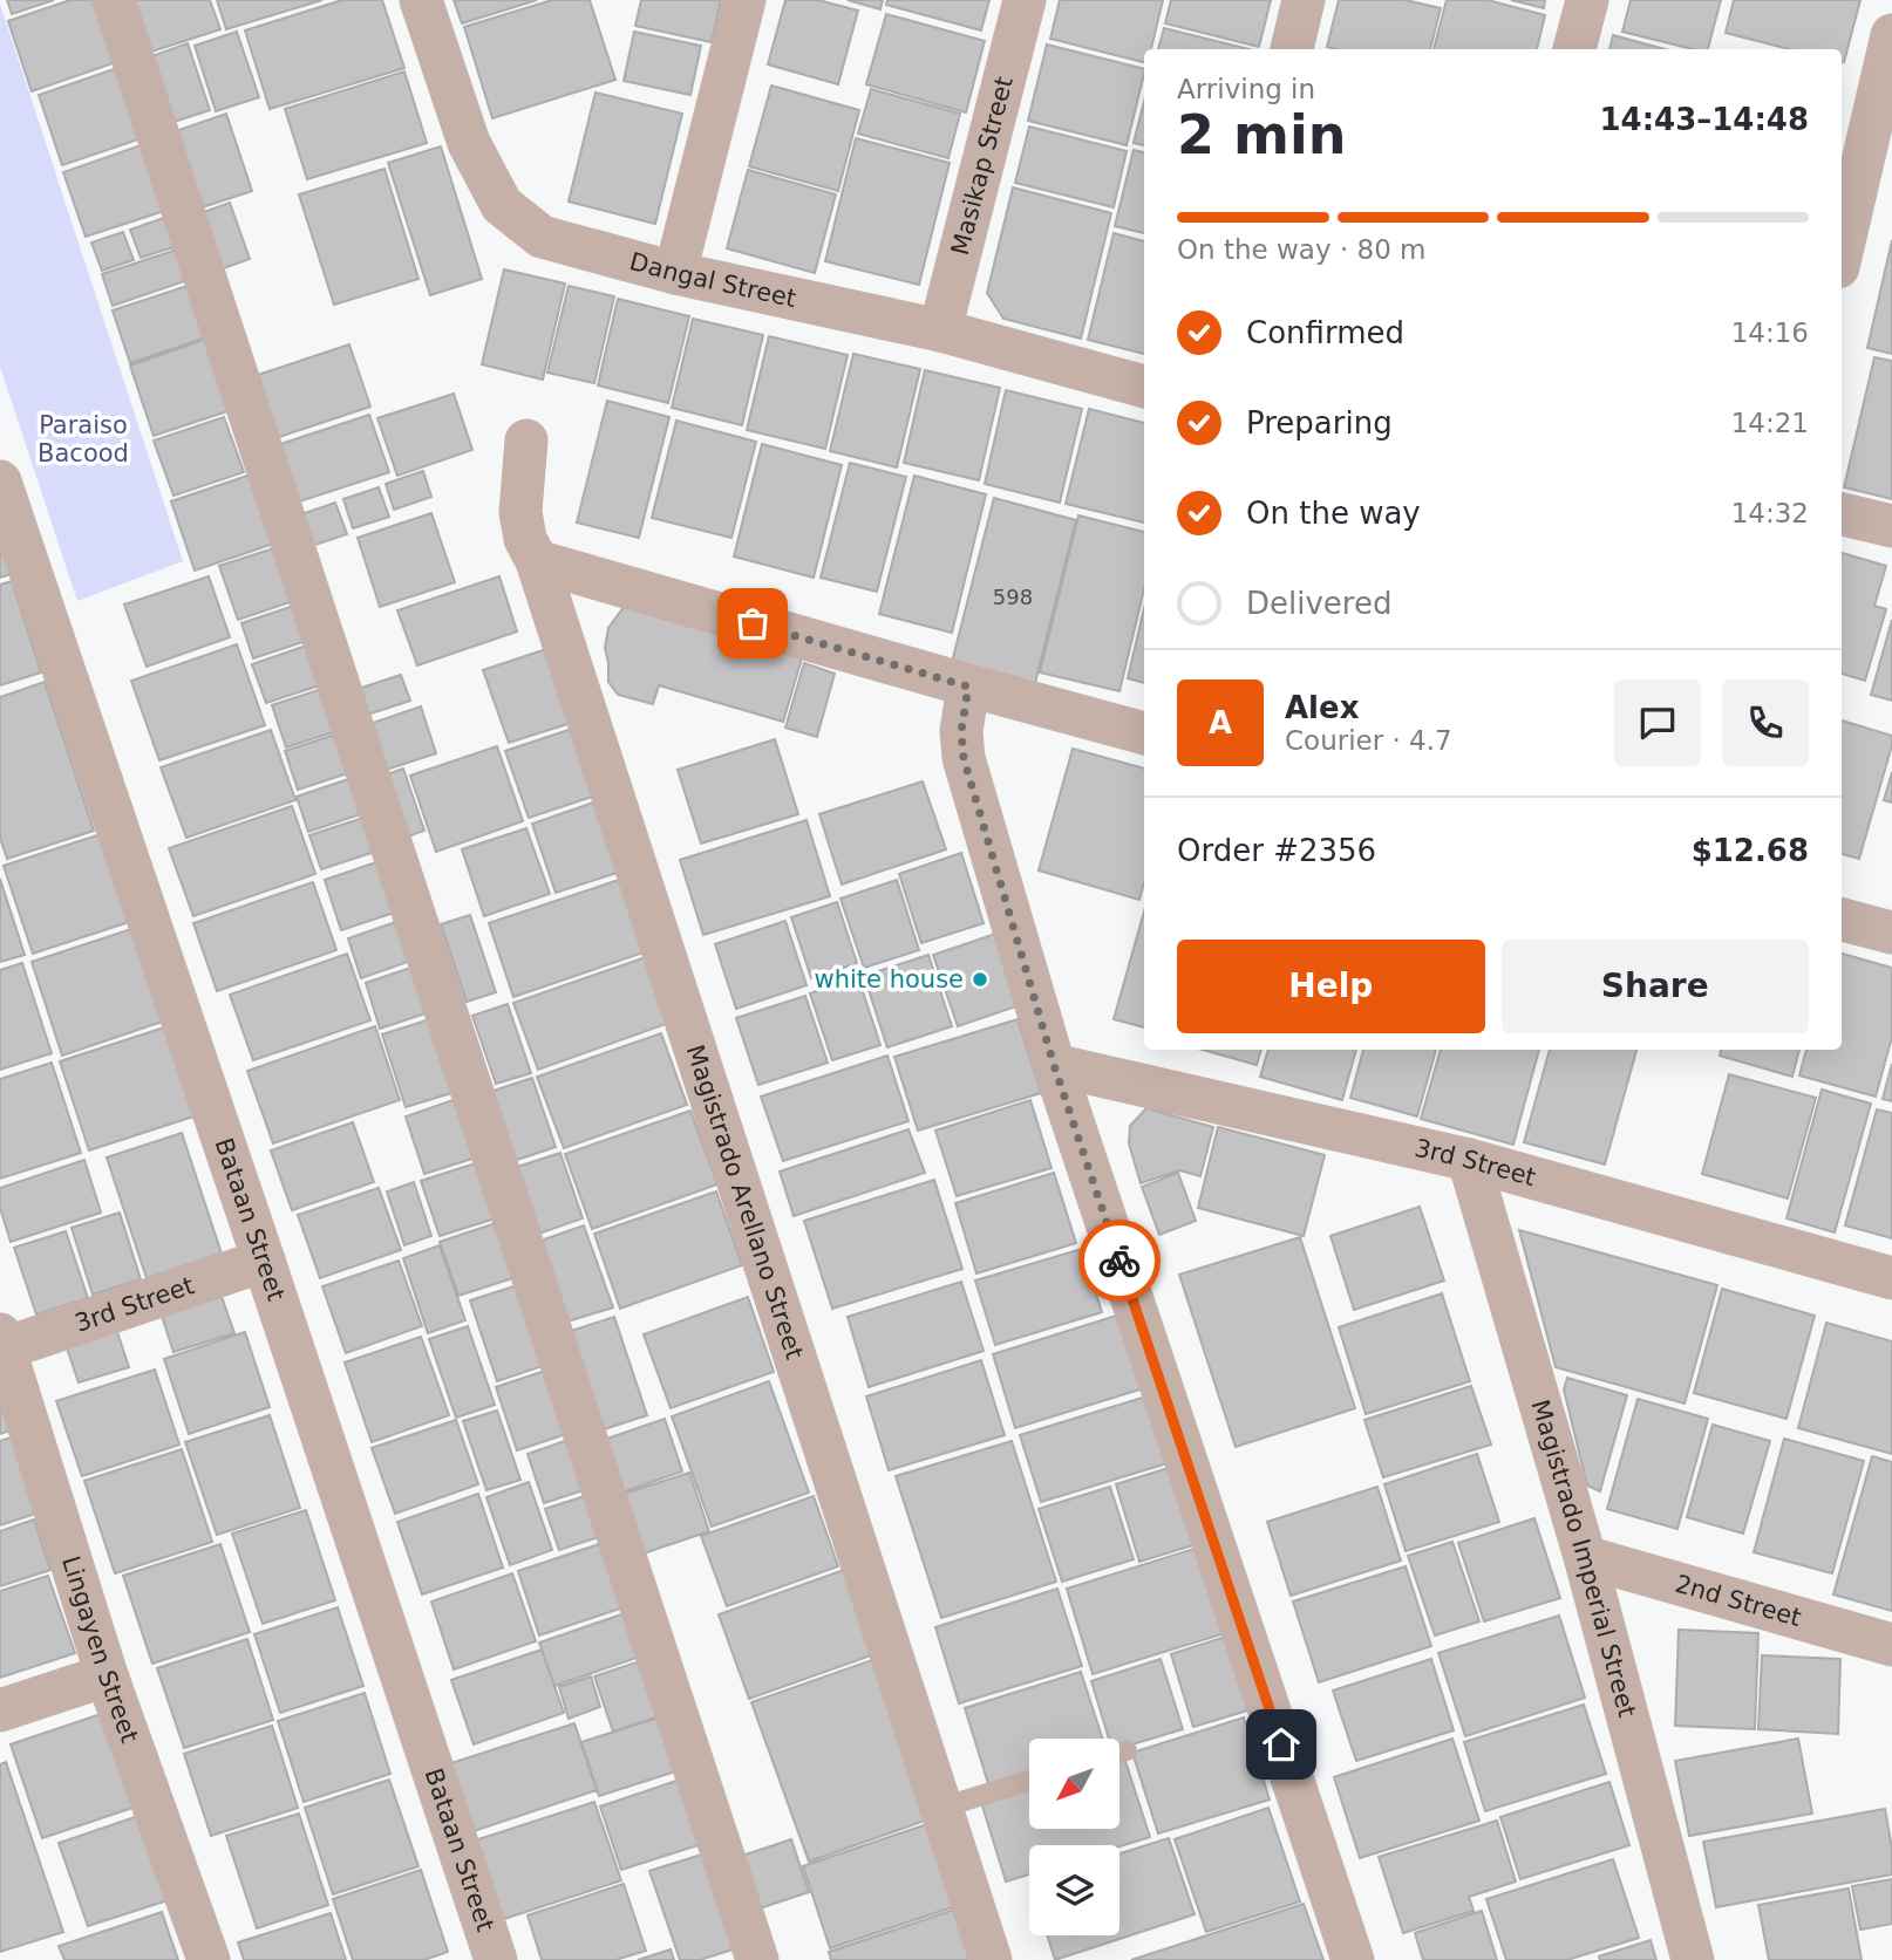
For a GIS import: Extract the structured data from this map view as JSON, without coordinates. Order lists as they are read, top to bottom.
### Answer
{
  "streets": {
    "street": [
      "Masikap Street",
      "Dangal Street",
      "3rd Street",
      "Magistrado Arellano Street",
      "Bataan Street",
      "Magistrado Imperial Street",
      "2nd Street",
      "Lingayen Street"
    ]
  },
  "crossings": [
    ["Masikap Street", "Dangal Street"],
    ["3rd Street", "Bataan Street"],
    ["3rd Street", "Magistrado Imperial Street"],
    ["3rd Street", "Lingayen Street"],
    ["Magistrado Imperial Street", "2nd Street"]
  ],
  "parks": ["Paraiso Bacood"],
  "places": ["white house"],
  "house_numbers": ["598"],
  "north": "bottom left",
  "page": {
    "heading": ["2 min", "Arriving in", "14:43–14:48"],
    "panel": [
      "Alex",
      "Courier · 4.7",
      "Order #2356",
      "$12.68"
    ],
    "bar": "On the way · 80 m",
    "list": [
      ["Confirmed", "14:16"],
      ["Preparing", "14:21"],
      ["On the way", "14:32"],
      "Delivered"
    ],
    "round": "A",
    "buttons": ["Help", "Share"]
  }
}
